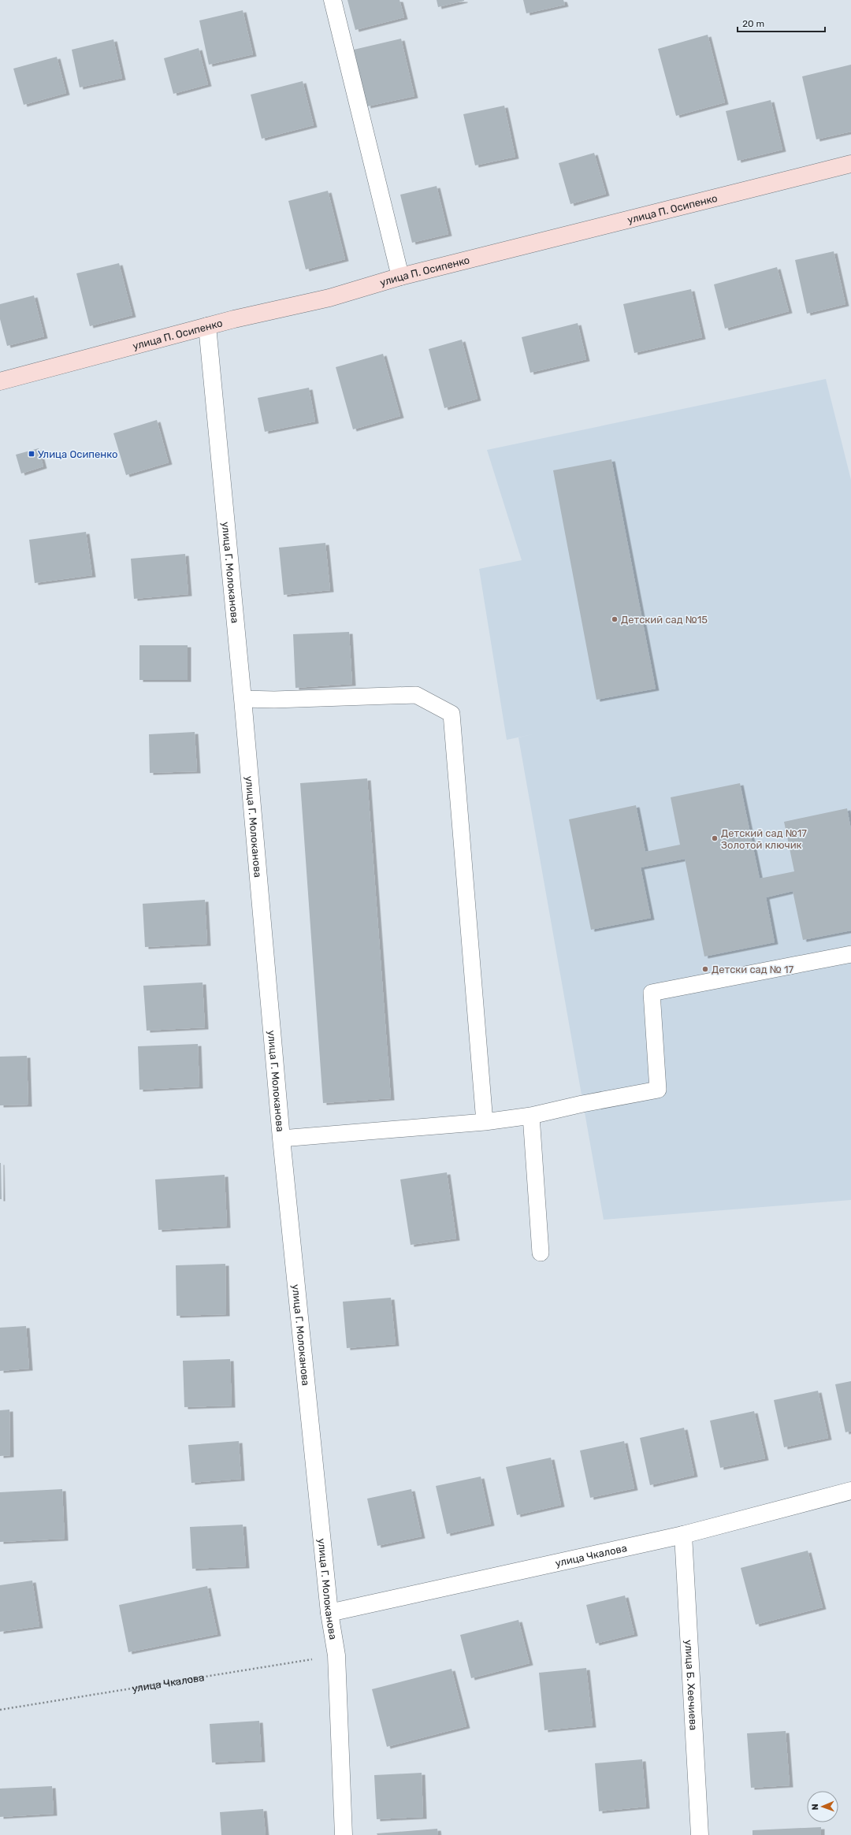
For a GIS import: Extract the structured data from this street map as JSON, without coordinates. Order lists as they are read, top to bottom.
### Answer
{
  "streets": {
    "main road": ["улица П. Осипенко"],
    "street": ["улица Г. Молоканова", "улица Чкалова", "улица Б. Хеечиева"]
  },
  "crossings": [
    ["улица П. Осипенко", "улица Г. Молоканова"],
    ["улица Г. Молоканова", "улица Чкалова"],
    ["улица Чкалова", "улица Б. Хеечиева"]
  ],
  "places": {
    "transit": ["Улица Осипенко"],
    "other": ["Детский сад №15", "Детский сад №17 Золотой ключик", "Детски сад № 17"]
  },
  "scale_bar": "20 m",
  "north": "left"
}
